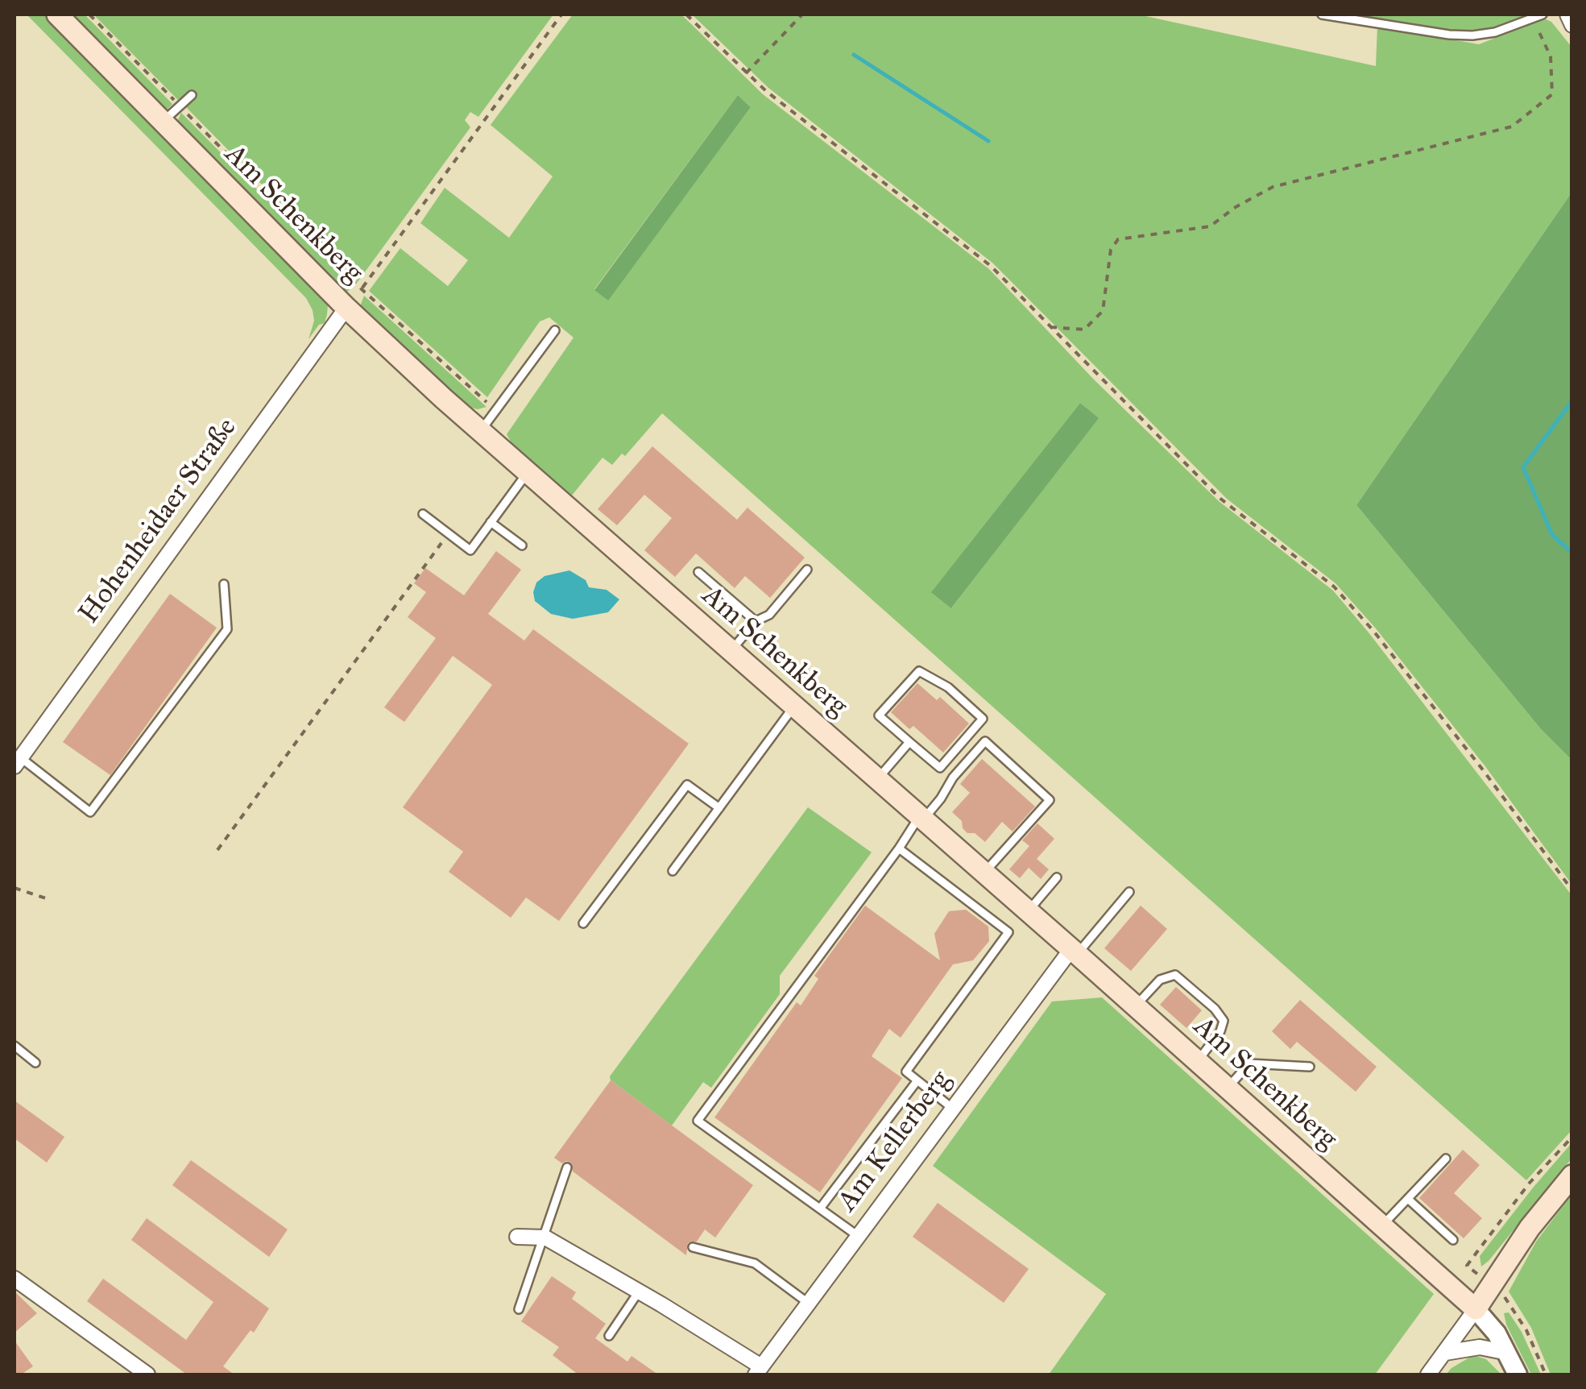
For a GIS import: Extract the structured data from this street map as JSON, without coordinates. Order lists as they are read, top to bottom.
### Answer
{
  "streets": {
    "main road": ["Am Schenkberg"],
    "street": ["Hohenheidaer Straße", "Am Kellerberg"]
  },
  "crossings": [
    ["Am Schenkberg", "Hohenheidaer Straße"],
    ["Am Schenkberg", "Am Kellerberg"]
  ]
}
